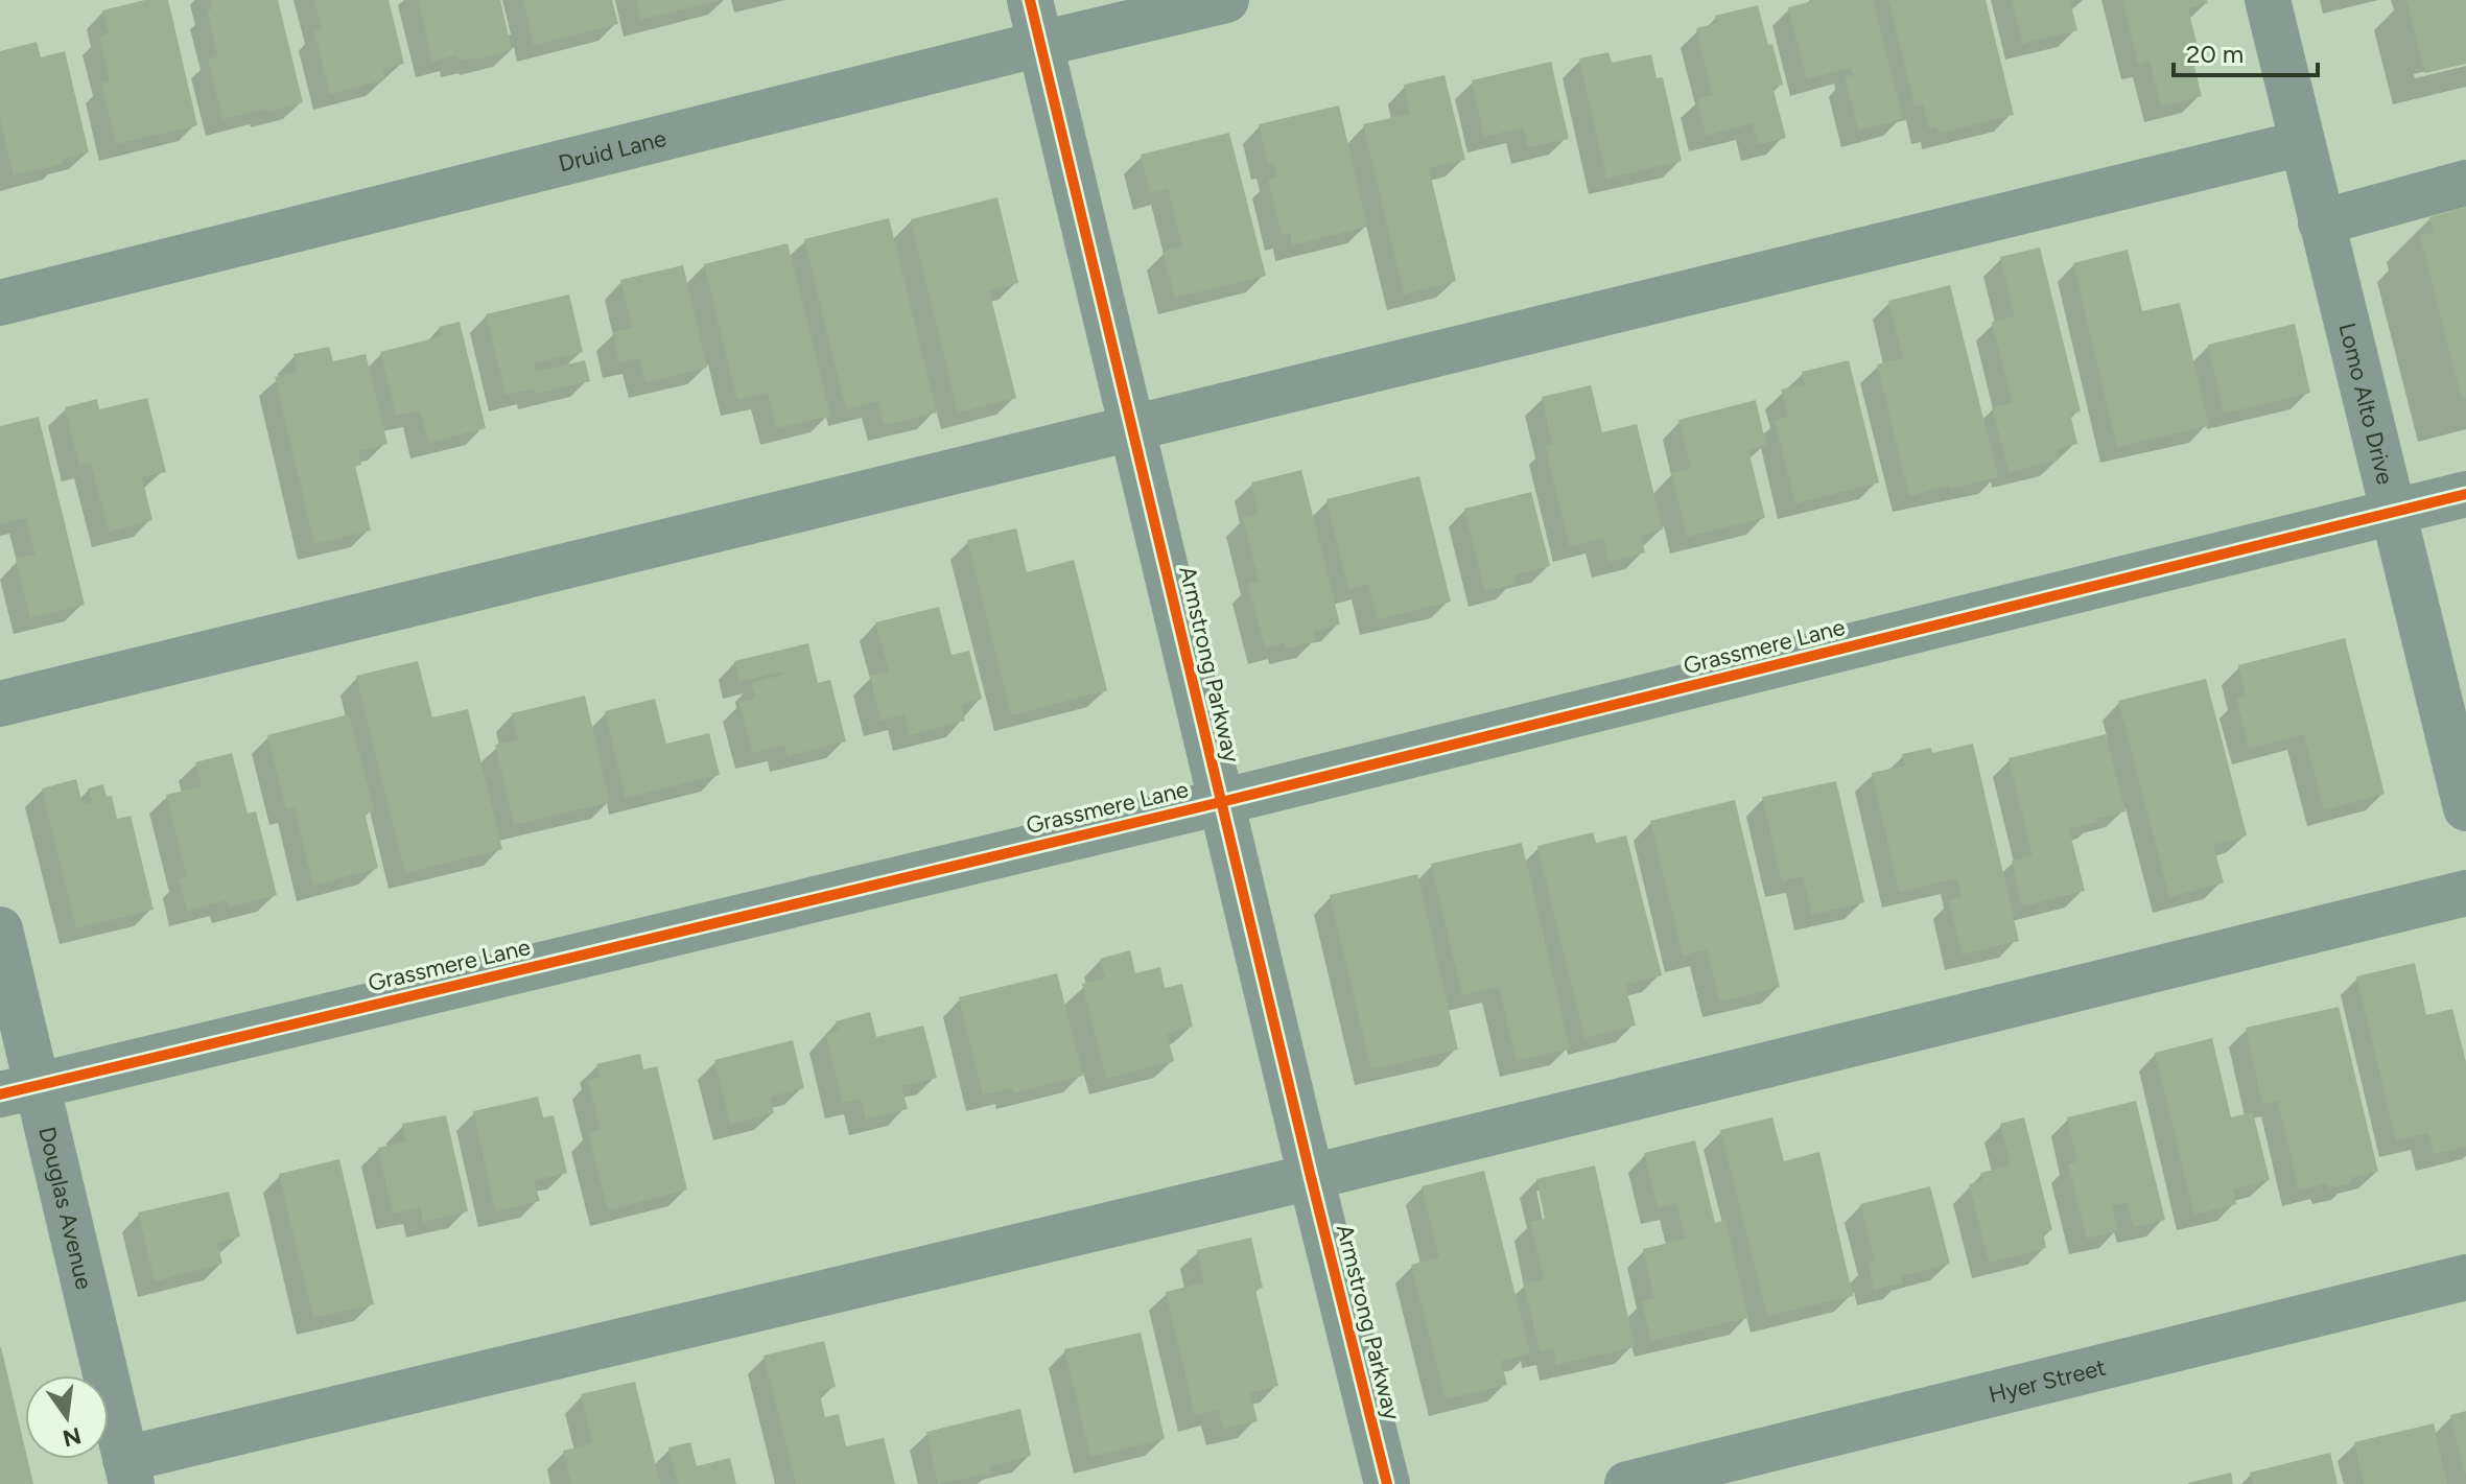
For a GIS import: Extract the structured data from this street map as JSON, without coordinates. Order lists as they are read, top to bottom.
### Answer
{
  "streets": {
    "street": [
      "Druid Lane",
      "Lomo Alto Drive",
      "Grassmere Lane",
      "Armstrong Parkway",
      "Douglas Avenue",
      "Hyer Street"
    ]
  },
  "crossings": [
    ["Druid Lane", "Armstrong Parkway"],
    ["Lomo Alto Drive", "Grassmere Lane"],
    ["Grassmere Lane", "Armstrong Parkway"],
    ["Grassmere Lane", "Douglas Avenue"]
  ],
  "scale_bar": "20 m",
  "north": "bottom"
}
